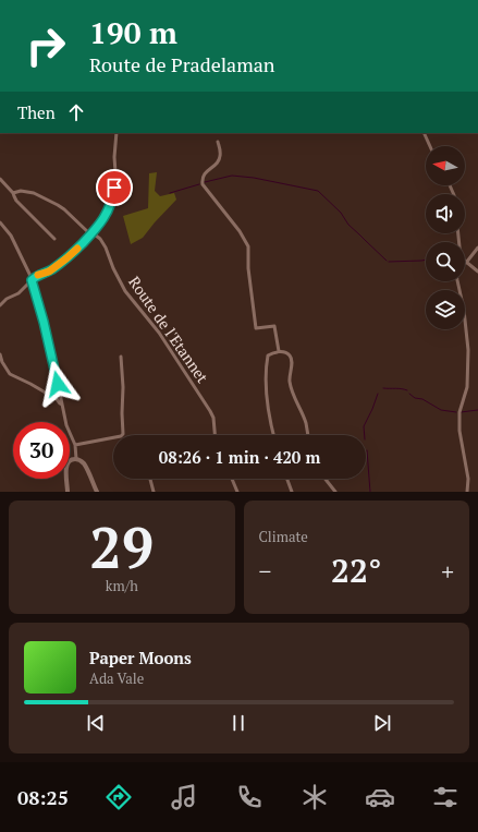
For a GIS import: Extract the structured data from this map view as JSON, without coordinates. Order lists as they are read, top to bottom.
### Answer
{
  "streets": {
    "street": ["Route de l'Etannet"]
  },
  "north": "left",
  "page": {
    "turn": ["190 m", "Route de Pradelaman"],
    "then": "Then",
    "limit": "30",
    "trip": "08:26 · 1 min · 420 m",
    "tile": [
      ["29", "km/h"],
      "Climate"
    ],
    "heat": ["−", "22°", "+"],
    "song": ["Paper Moons", "Ada Vale"],
    "tabs": "08:25"
  }
}
